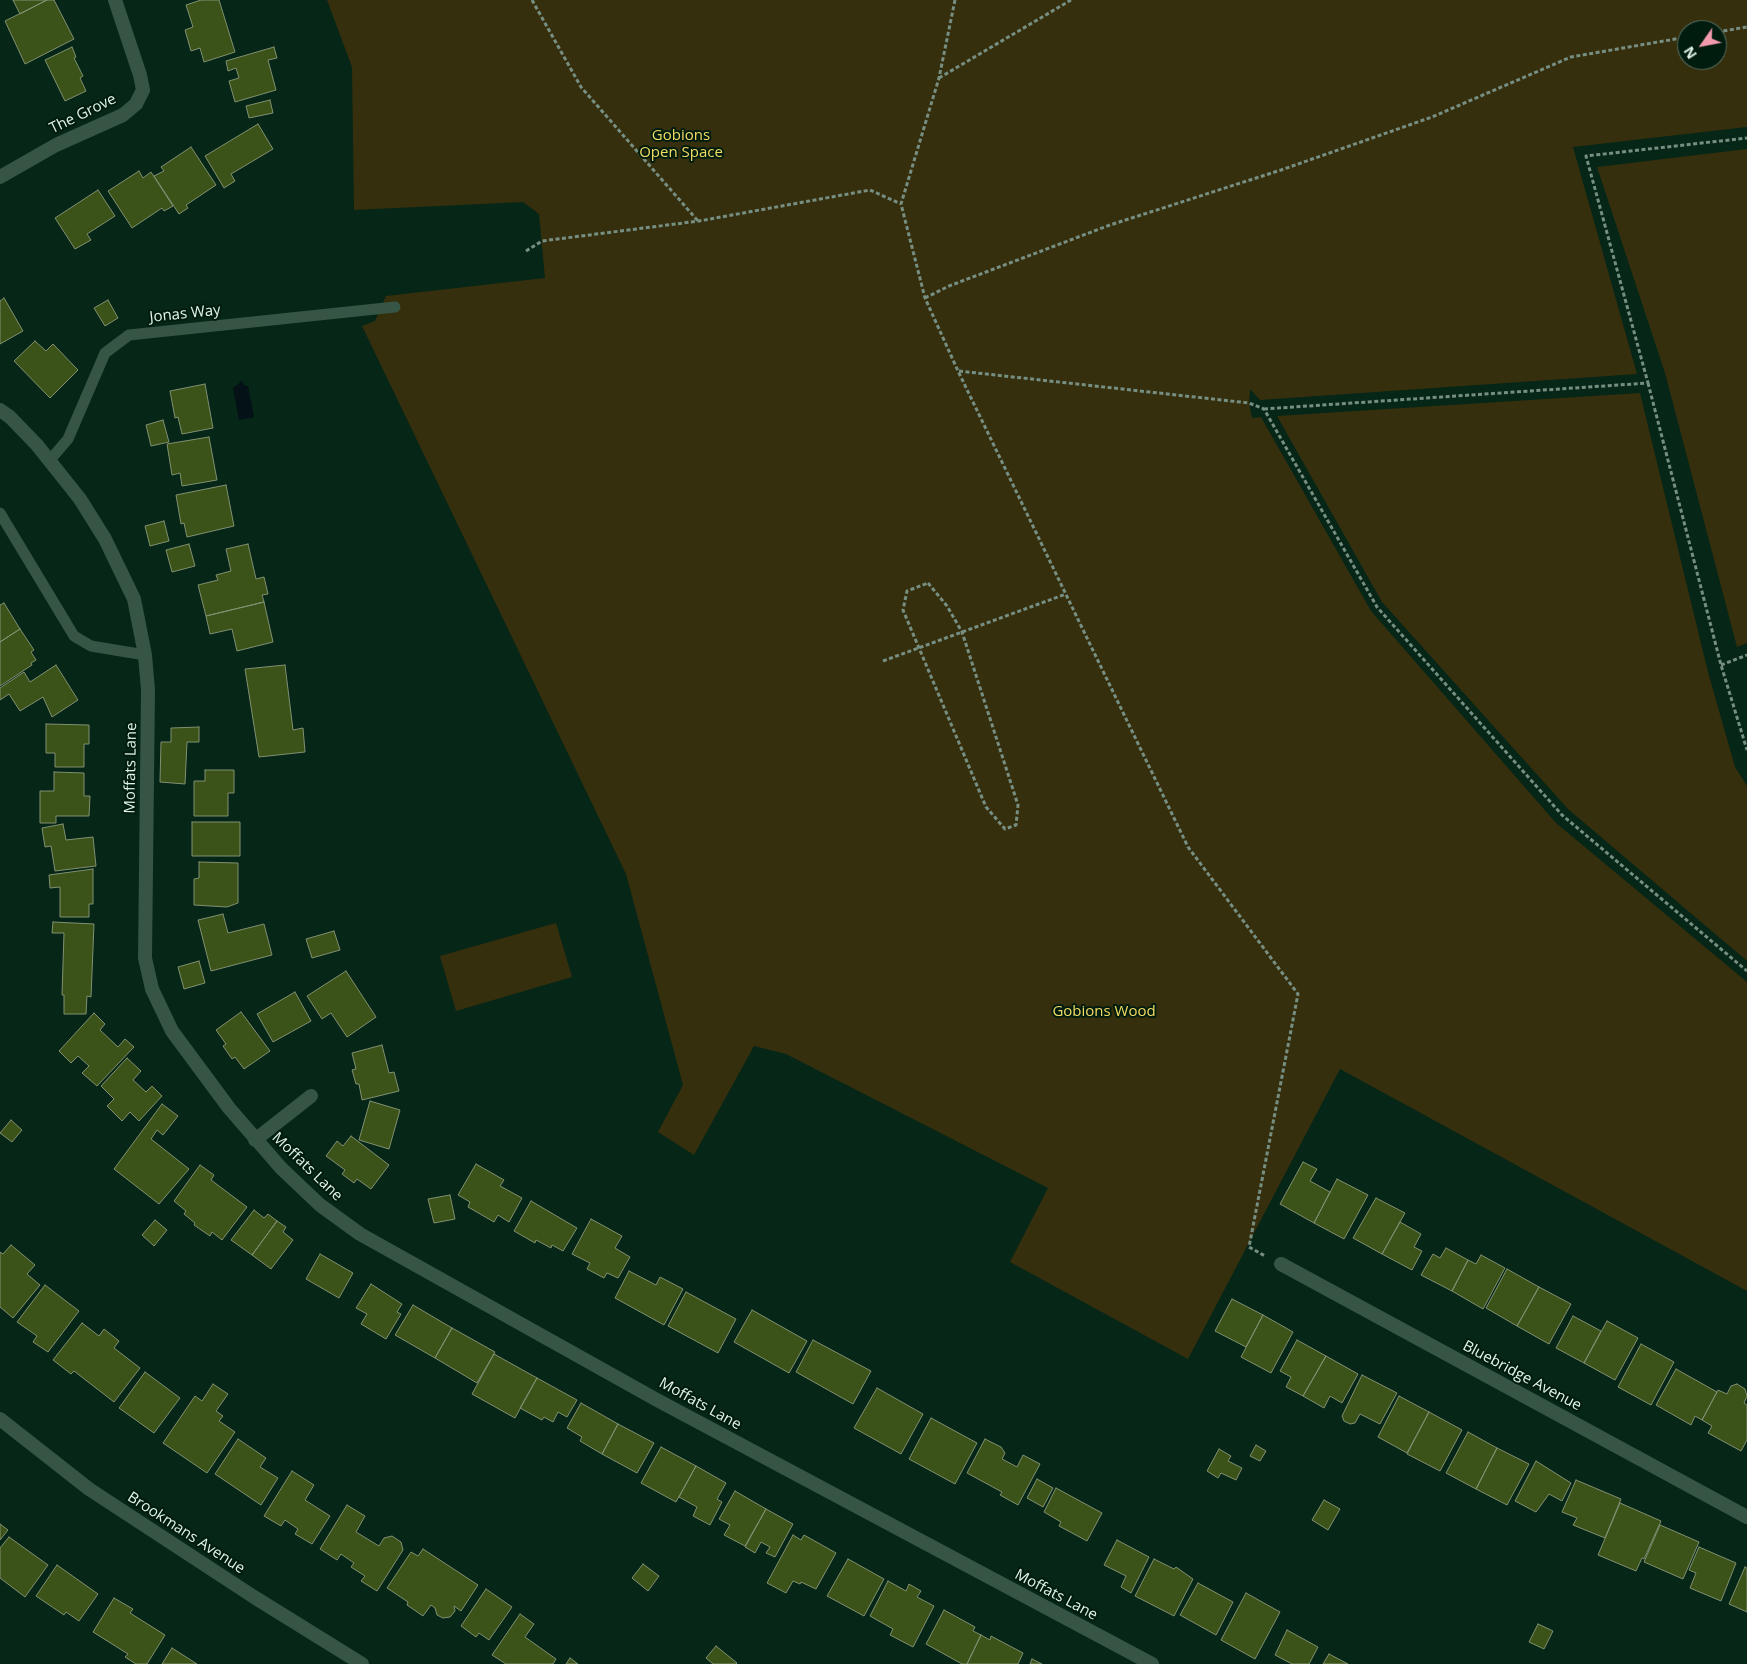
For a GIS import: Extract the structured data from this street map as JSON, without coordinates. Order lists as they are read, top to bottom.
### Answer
{
  "streets": {
    "street": [
      "The Grove",
      "Moffats Lane",
      "Bluebridge Avenue",
      "Brookmans Avenue"
    ],
    "lane": ["Jonas Way"]
  },
  "crossings": [
    ["Jonas Way", "Moffats Lane"]
  ],
  "parks": ["Gobions Open Space", "Gobions Wood"],
  "north": "bottom left"
}
